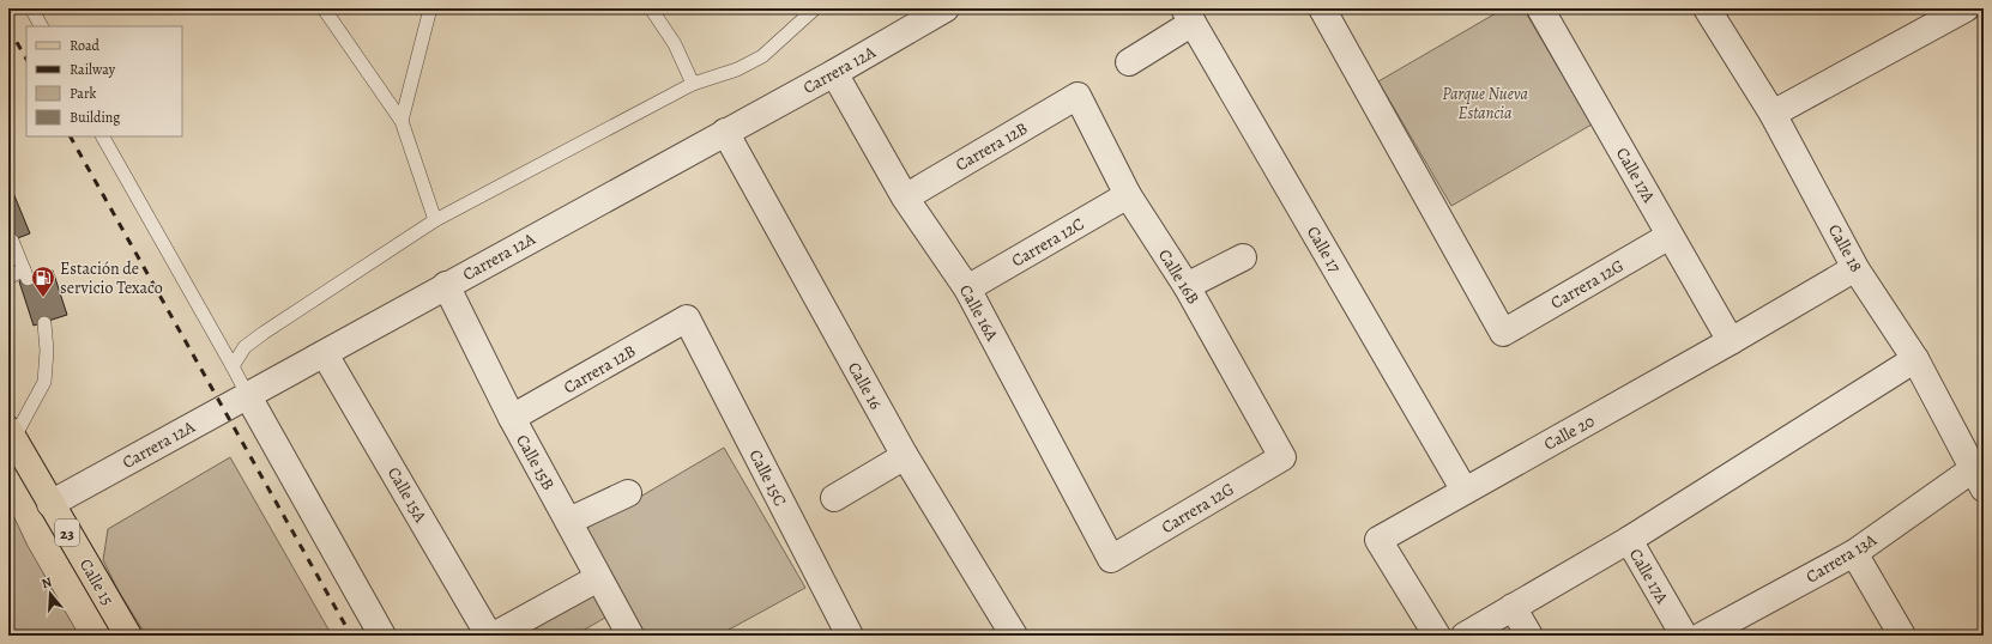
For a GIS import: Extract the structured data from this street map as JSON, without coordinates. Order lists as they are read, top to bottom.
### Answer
{
  "streets": {
    "main road": ["23", "Calle 15"],
    "street": [
      "Carrera 12A",
      "Carrera 12B",
      "Calle 17A",
      "Carrera 12C",
      "Calle 18",
      "Calle 17",
      "Calle 16B",
      "Carrera 12G",
      "Calle 16A",
      "Calle 16",
      "Calle 20",
      "Calle 15B",
      "Calle 15C",
      "Calle 15A",
      "Carrera 13A"
    ]
  },
  "crossings": [
    ["Carrera 12A", "Calle 16A"],
    ["Carrera 12A", "Calle 16"],
    ["Carrera 12A", "Calle 15B"],
    ["Carrera 12A", "Calle 15A"],
    ["Carrera 12A", "Calle 15"],
    ["Carrera 12B", "Calle 16B"],
    ["Carrera 12B", "Calle 16A"],
    ["Carrera 12B", "Calle 15B"],
    ["Carrera 12B", "Calle 15C"],
    ["Calle 17A", "Carrera 12G"],
    ["Calle 17A", "Calle 20"],
    ["Carrera 12C", "Calle 16B"],
    ["Carrera 12C", "Calle 16A"],
    ["Calle 18", "Calle 20"],
    ["Calle 18", "Carrera 13A"],
    ["Calle 17", "Calle 20"],
    ["Calle 16B", "Carrera 12G"],
    ["Carrera 12G", "Calle 16A"]
  ],
  "parks": ["Parque Nueva Estancia"],
  "places": {
    "fuel station": ["Estación de servicio Texaco"]
  },
  "legend": [
    "Road",
    "Railway",
    "Park",
    "Building"
  ],
  "north": "top"
}
